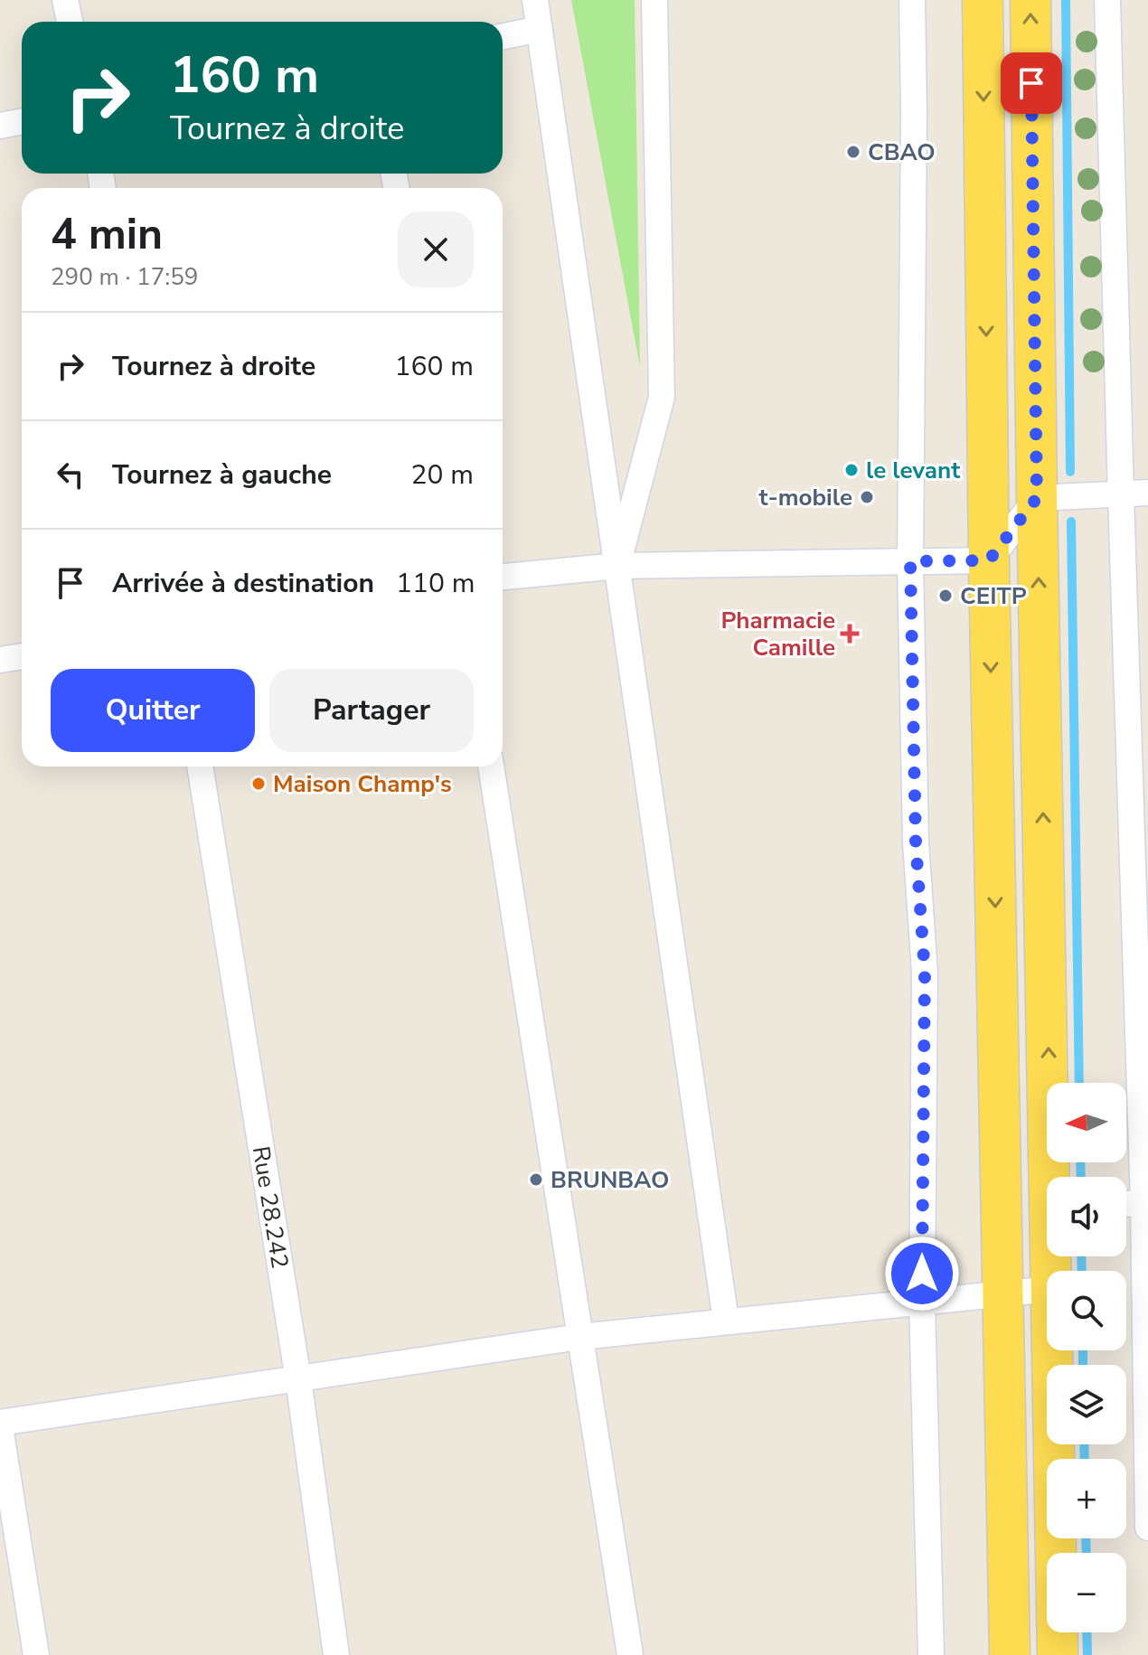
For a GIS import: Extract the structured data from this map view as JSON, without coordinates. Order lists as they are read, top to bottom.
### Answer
{
  "streets": {
    "street": ["Rue 28.242"]
  },
  "places": {
    "other": [
      "CBAO",
      "le levant",
      "t-mobile",
      "CEITP",
      "Maison Champ's",
      "BRUNBAO"
    ],
    "health": ["Pharmacie Camille"]
  },
  "north": "left",
  "page": {
    "turn": ["160 m", "Tournez à droite"],
    "heading": ["4 min", "290 m · 17:59"],
    "list": [
      {
        "name": "Tournez à droite",
        "value": "160 m"
      },
      {
        "name": "Tournez à gauche",
        "value": "20 m"
      },
      {
        "name": "Arrivée à destination",
        "value": "110 m"
      }
    ],
    "buttons": ["Quitter", "Partager"],
    "map_buttons": ["+", "−"]
  }
}
